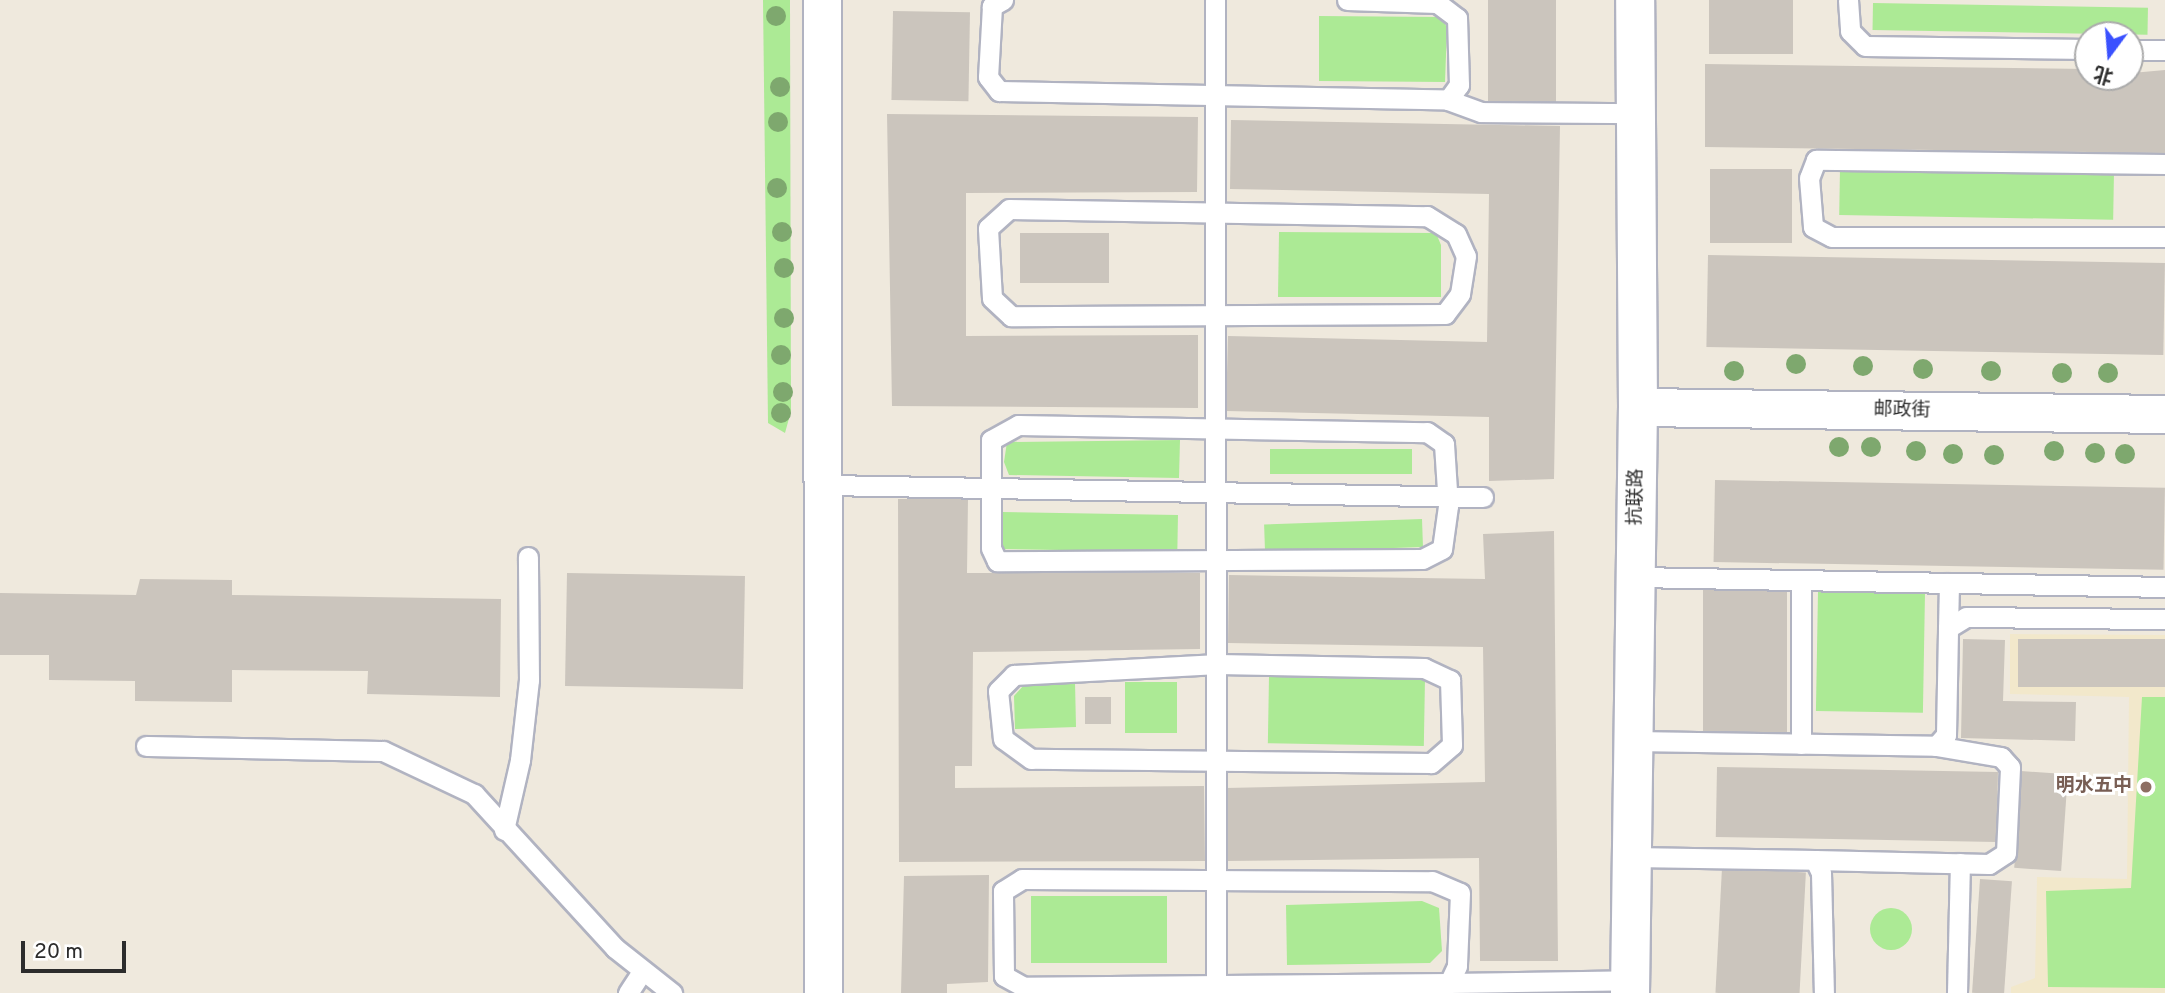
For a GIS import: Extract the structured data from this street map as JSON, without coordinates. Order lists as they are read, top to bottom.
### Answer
{
  "streets": {
    "street": ["邮政街", "抗联路"]
  },
  "crossings": [
    ["邮政街", "抗联路"]
  ],
  "places": ["明水五中"],
  "scale_bar": "20 m",
  "north": "bottom"
}
